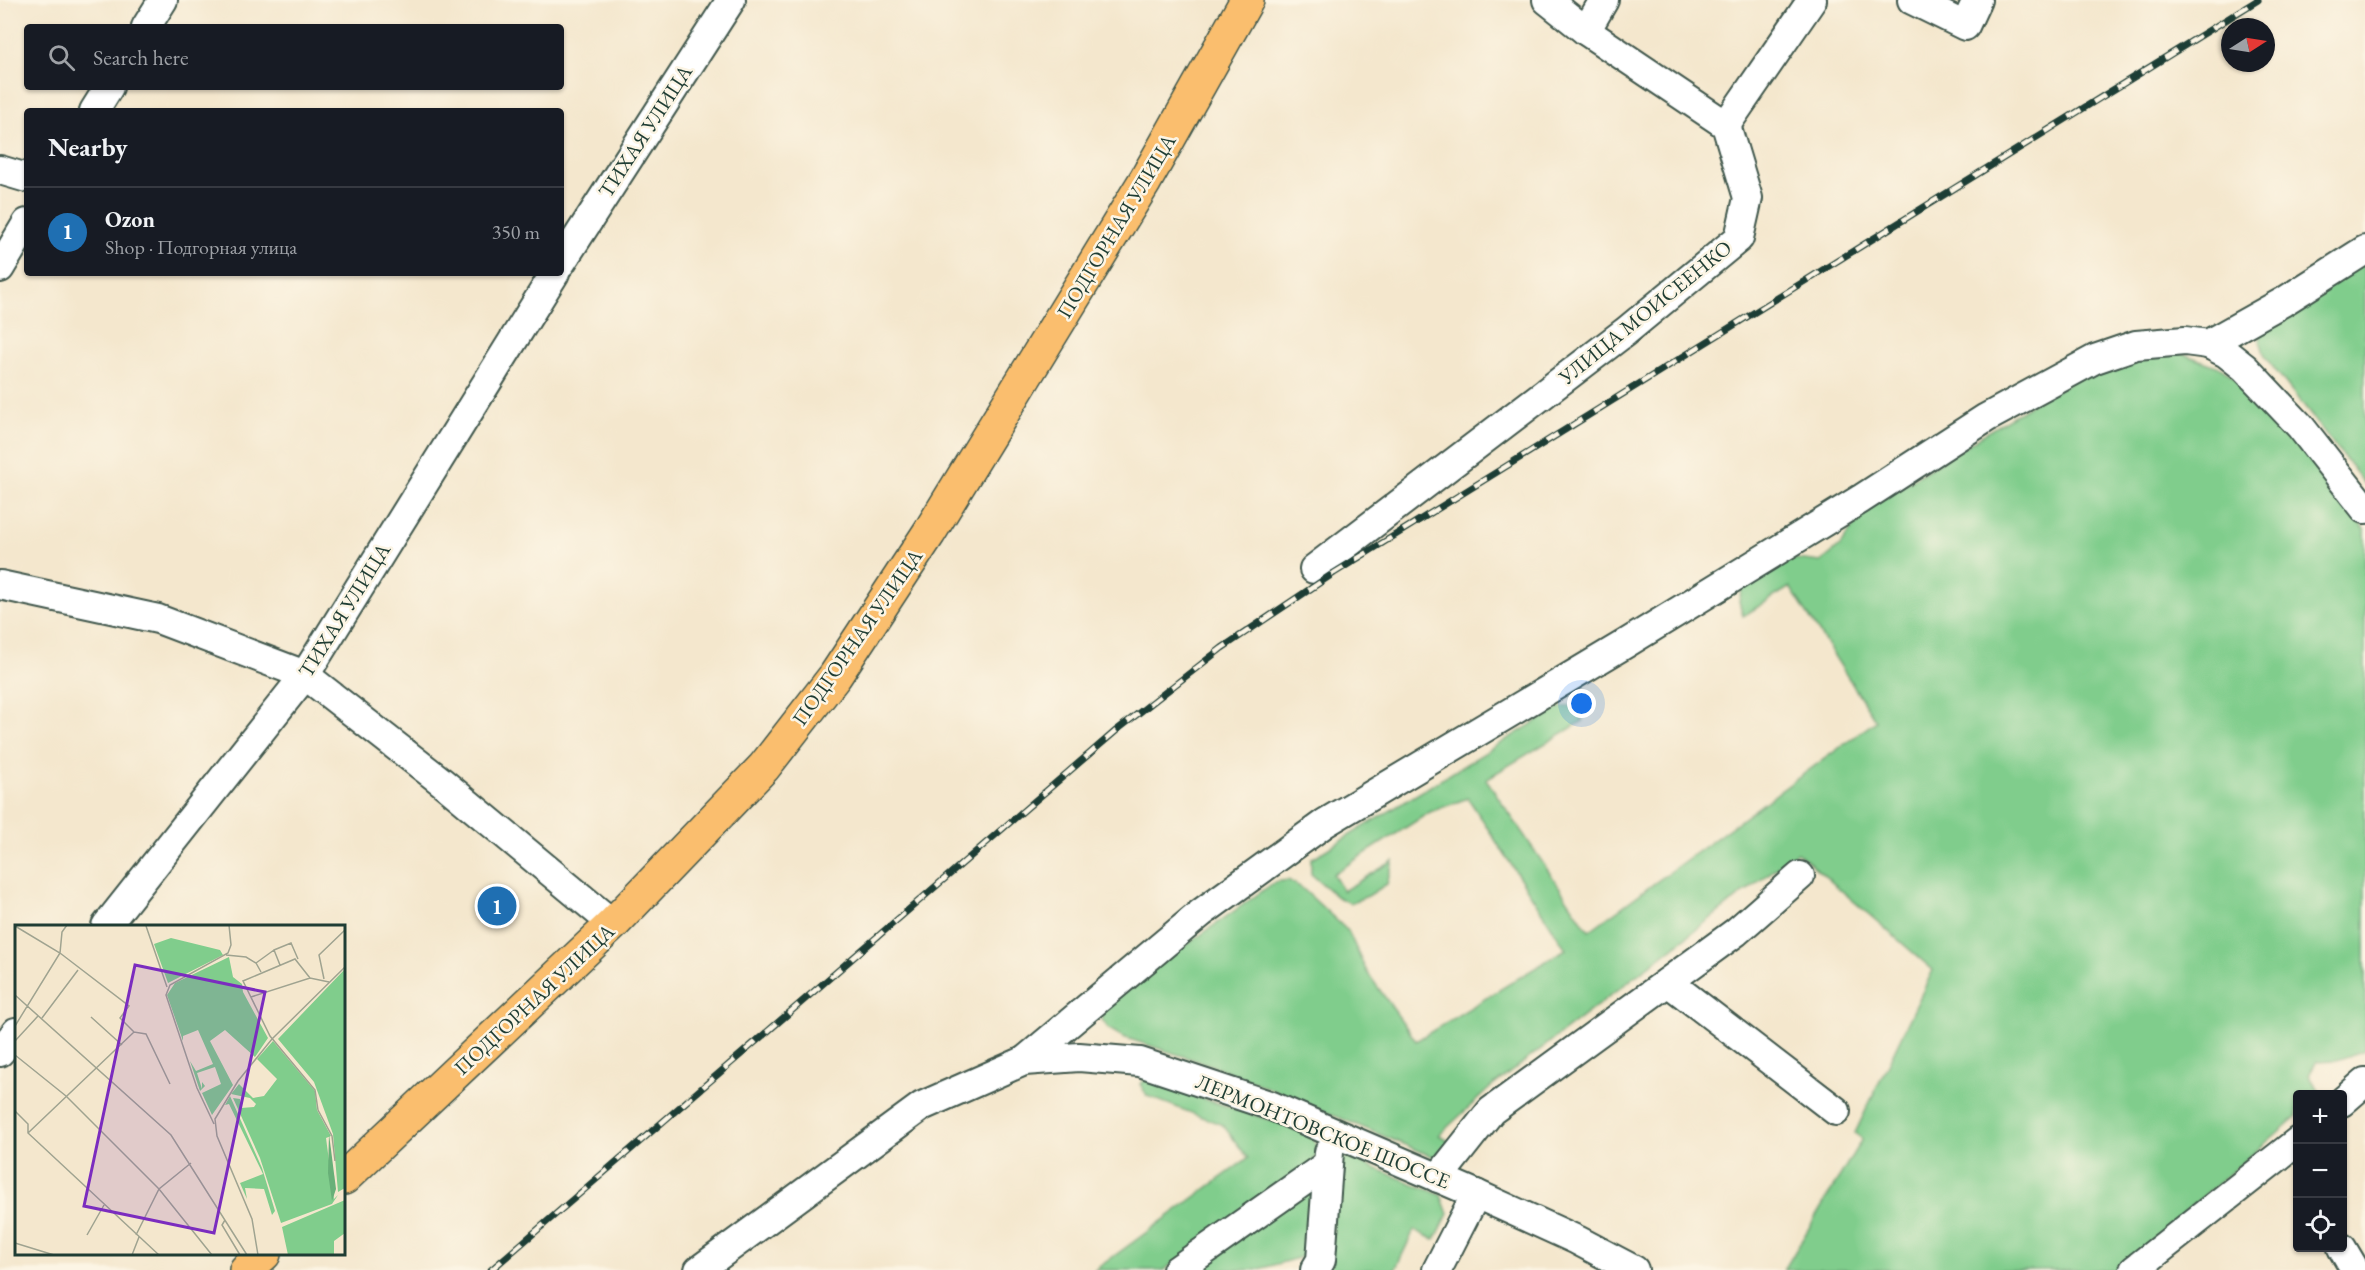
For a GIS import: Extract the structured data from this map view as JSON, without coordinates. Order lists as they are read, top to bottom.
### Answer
{
  "streets": {
    "main road": ["ПОДГОРНАЯ УЛИЦА"],
    "street": ["ТИХАЯ УЛИЦА", "УЛИЦА МОИСЕЕНКО", "ЛЕРМОНТОВСКОЕ ШОССЕ"]
  },
  "north": "right",
  "page": {
    "search": "Search here",
    "heading": "Nearby",
    "list": [
      {
        "mark": "1",
        "name": "Ozon",
        "note": "Shop · Подгорная улица",
        "value": "350 m"
      }
    ],
    "pins": "1",
    "map_buttons": ["+", "−"]
  }
}
